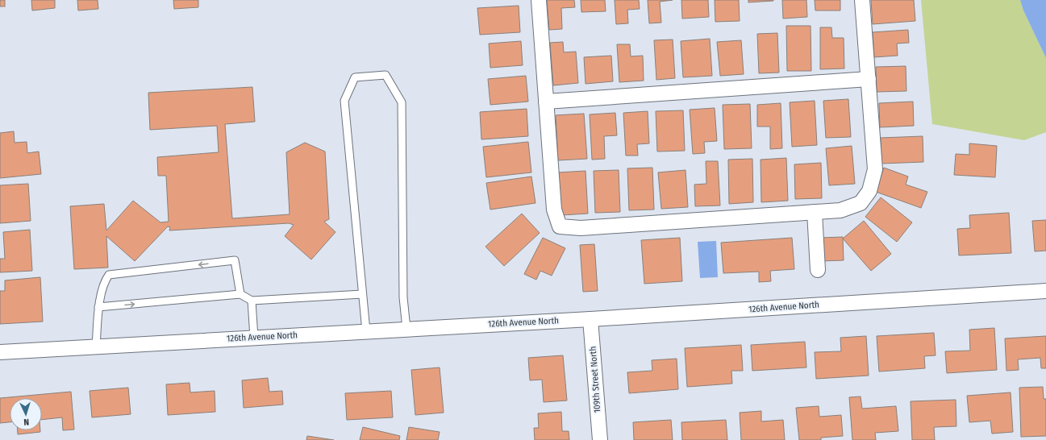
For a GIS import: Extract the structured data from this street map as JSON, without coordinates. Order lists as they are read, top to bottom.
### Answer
{
  "streets": {
    "street": ["126th Avenue North", "109th Street North"]
  },
  "crossings": [
    ["126th Avenue North", "109th Street North"]
  ],
  "north": "bottom"
}
